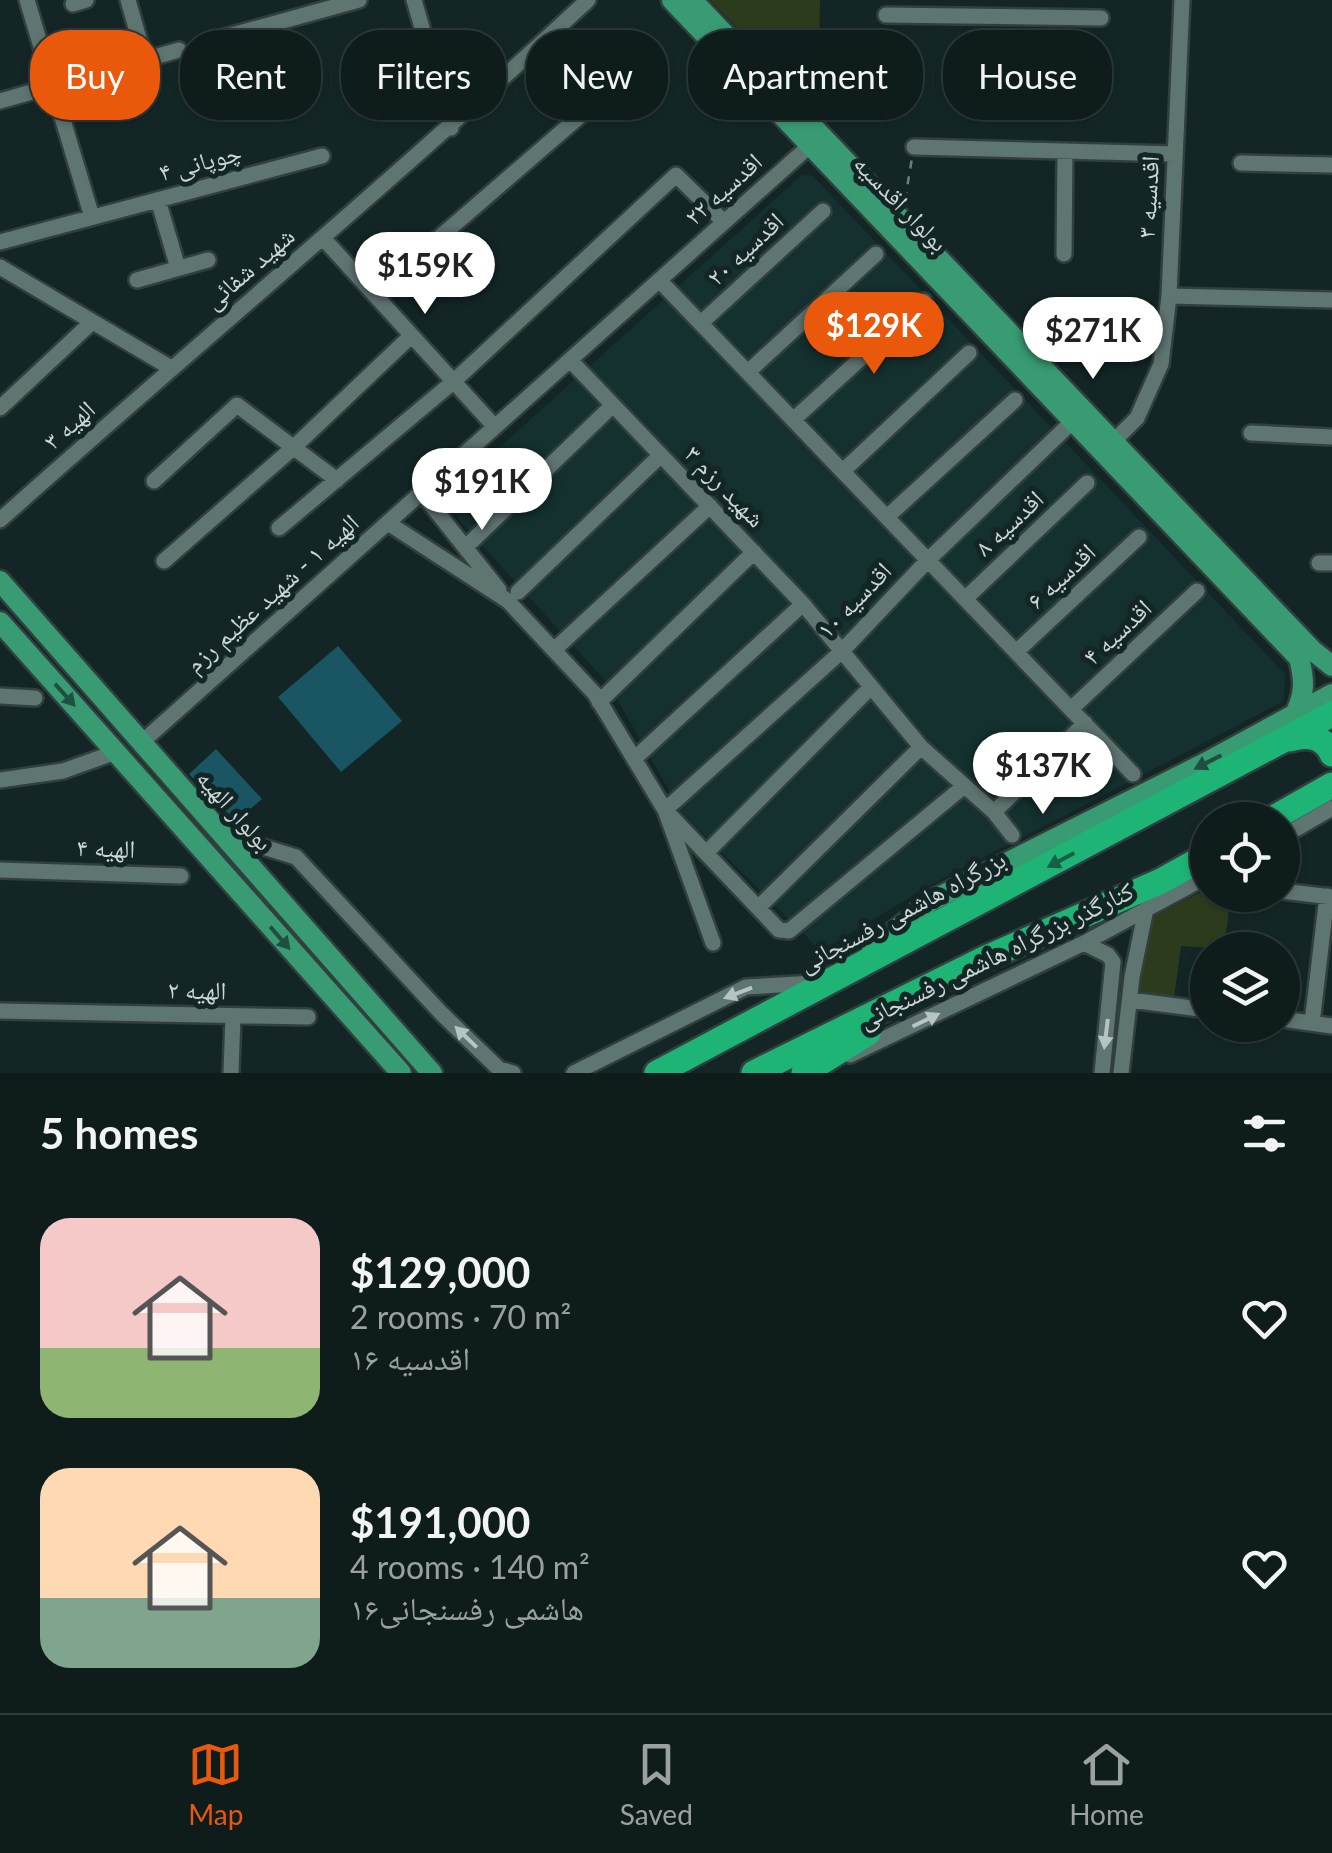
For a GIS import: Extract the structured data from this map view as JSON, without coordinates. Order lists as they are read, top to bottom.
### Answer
{
  "streets": {
    "highway": ["بزرگراه هاشمی رفسنجانی"],
    "main road": ["بولوار اقدسیه", "بولوار الهیه"],
    "street": [
      "چوپانی ۴",
      "اقدسیه ۲۲",
      "اقدسیه ۳",
      "اقدسیه ۲۰",
      "شهید شفائی",
      "الهیه ۳",
      "شهید رزم ۳",
      "اقدسیه ۸",
      "اقدسیه ۶",
      "الهیه ۱ - شهید عظیم رزم",
      "اقدسیه ۱۰",
      "اقدسیه ۴",
      "الهیه ۴",
      "کنارگذر بزرگراه هاشمی رفسنجانی",
      "الهیه ۲"
    ]
  },
  "crossings": [
    ["اقدسیه ۲۲", "بولوار اقدسیه"],
    ["اقدسیه ۲۲", "الهیه ۱ - شهید عظیم رزم"],
    ["اقدسیه ۳", "بولوار اقدسیه"],
    ["بولوار اقدسیه", "اقدسیه ۱۰"],
    ["بولوار اقدسیه", "بزرگراه هاشمی رفسنجانی"],
    ["شهید شفائی", "الهیه ۳"],
    ["شهید رزم ۳", "الهیه ۱ - شهید عظیم رزم"],
    ["شهید رزم ۳", "اقدسیه ۱۰"],
    ["الهیه ۱ - شهید عظیم رزم", "بولوار الهیه"]
  ],
  "one_way": ["کنارگذر بزرگراه هاشمی رفسنجانی"],
  "page": {
    "chip": [
      "Buy",
      "Rent",
      "Filters",
      "New",
      "Apartment",
      "House"
    ],
    "price": [
      "$159K",
      "$129K",
      "$271K",
      "$191K",
      "$137K"
    ],
    "heading": "5 homes",
    "list": [
      {
        "name": "$129,000",
        "note": "2 rooms · 70 m² · اقدسیه ۱۶"
      },
      {
        "name": "$191,000",
        "note": "4 rooms · 140 m² · هاشمی رفسنجانی۱۶"
      }
    ],
    "tabs": ["Map", "Saved", "Home"]
  }
}
